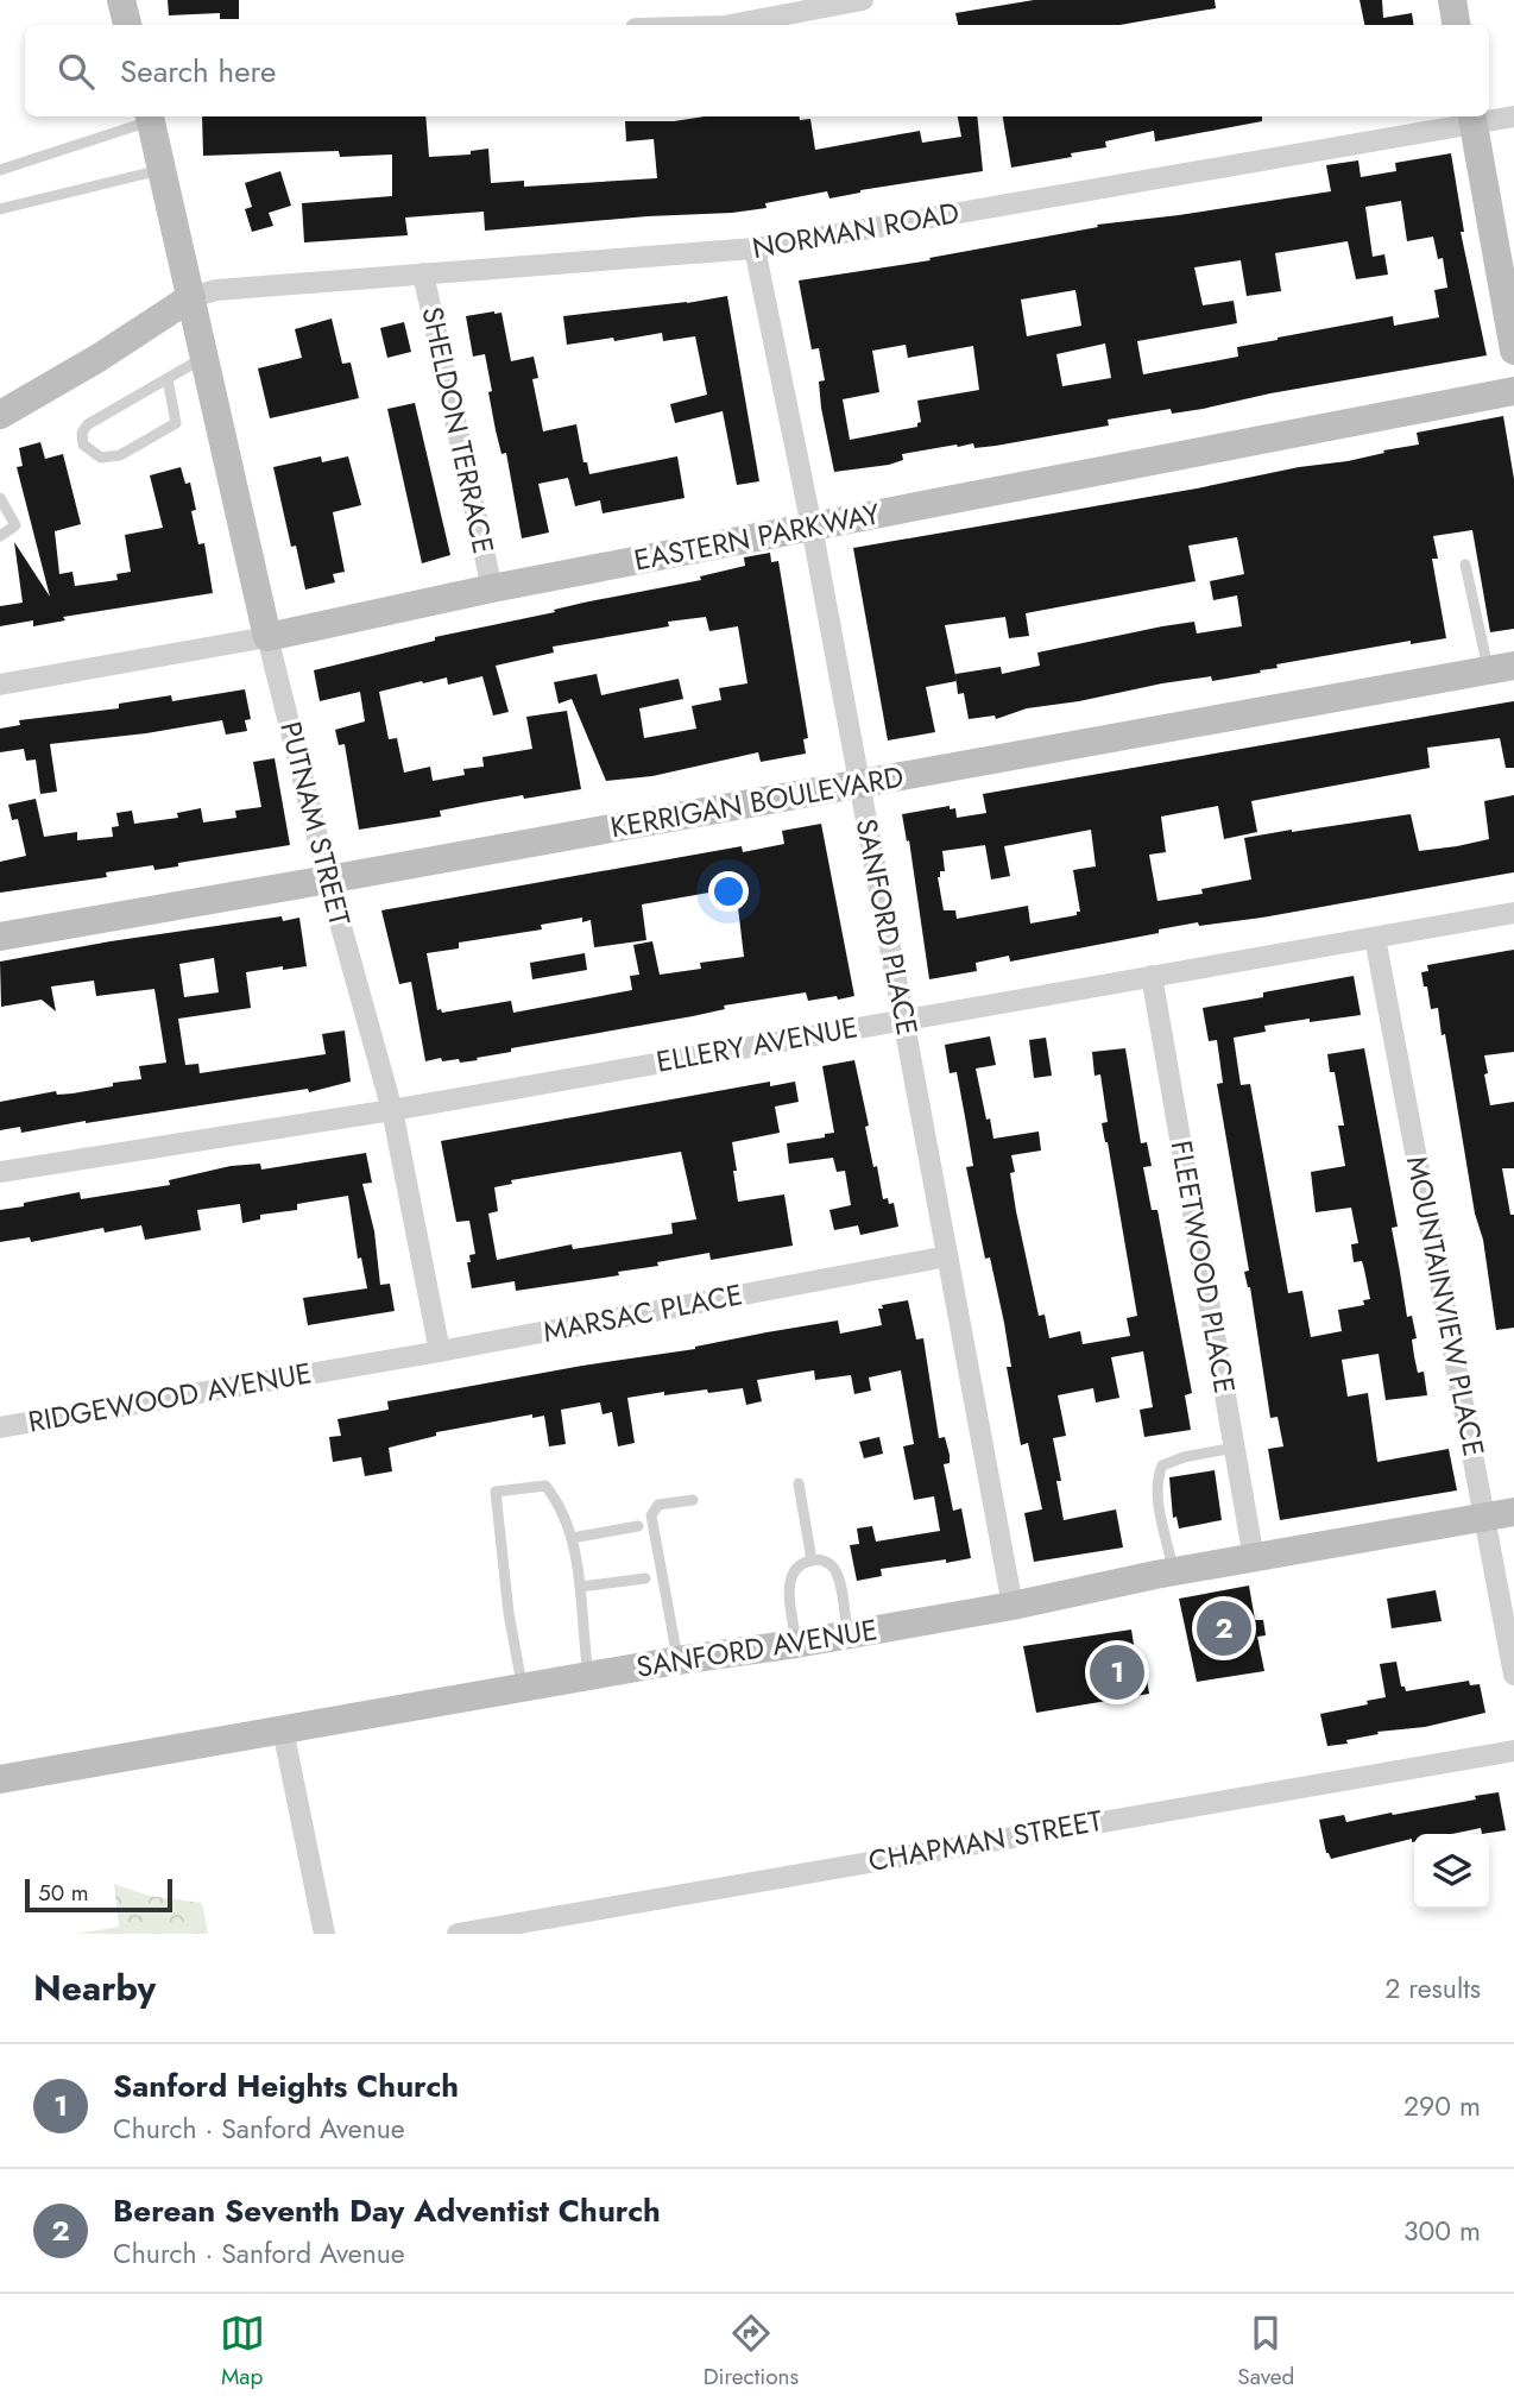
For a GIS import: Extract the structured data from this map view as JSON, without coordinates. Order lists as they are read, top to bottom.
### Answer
{
  "streets": {
    "street": [
      "NORMAN ROAD",
      "SHELDON TERRACE",
      "EASTERN PARKWAY",
      "KERRIGAN BOULEVARD",
      "PUTNAM STREET",
      "SANFORD PLACE",
      "ELLERY AVENUE",
      "FLEETWOOD PLACE",
      "MOUNTAINVIEW PLACE",
      "MARSAC PLACE",
      "RIDGEWOOD AVENUE",
      "SANFORD AVENUE",
      "CHAPMAN STREET"
    ]
  },
  "crossings": [
    ["NORMAN ROAD", "SHELDON TERRACE"],
    ["NORMAN ROAD", "PUTNAM STREET"],
    ["NORMAN ROAD", "SANFORD PLACE"],
    ["SHELDON TERRACE", "EASTERN PARKWAY"],
    ["EASTERN PARKWAY", "PUTNAM STREET"],
    ["EASTERN PARKWAY", "SANFORD PLACE"],
    ["KERRIGAN BOULEVARD", "PUTNAM STREET"],
    ["KERRIGAN BOULEVARD", "SANFORD PLACE"],
    ["PUTNAM STREET", "ELLERY AVENUE"],
    ["PUTNAM STREET", "MARSAC PLACE"],
    ["SANFORD PLACE", "ELLERY AVENUE"],
    ["SANFORD PLACE", "MARSAC PLACE"],
    ["SANFORD PLACE", "SANFORD AVENUE"],
    ["ELLERY AVENUE", "FLEETWOOD PLACE"],
    ["ELLERY AVENUE", "MOUNTAINVIEW PLACE"],
    ["FLEETWOOD PLACE", "SANFORD AVENUE"],
    ["MOUNTAINVIEW PLACE", "SANFORD AVENUE"],
    ["MARSAC PLACE", "RIDGEWOOD AVENUE"]
  ],
  "scale_bar": "50 m",
  "page": {
    "search": "Search here",
    "pins": ["2", "1"],
    "scale": "50 m",
    "heading": ["Nearby", "2 results"],
    "list": [
      {
        "mark": "1",
        "name": "Sanford Heights Church",
        "note": "Church · Sanford Avenue",
        "value": "290 m"
      },
      {
        "mark": "2",
        "name": "Berean Seventh Day Adventist Church",
        "note": "Church · Sanford Avenue",
        "value": "300 m"
      }
    ],
    "nav": ["Map", "Directions", "Saved"]
  }
}
